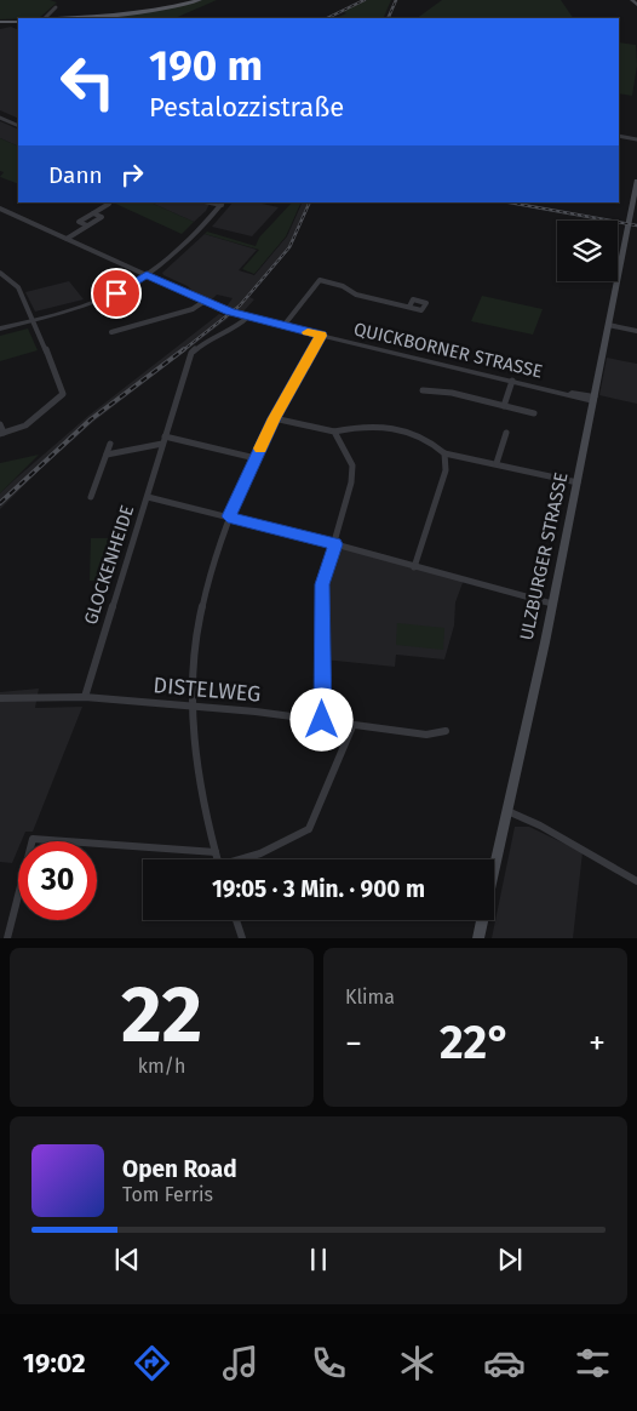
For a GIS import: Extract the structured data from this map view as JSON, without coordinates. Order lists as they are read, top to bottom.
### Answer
{
  "streets": {
    "main road": ["ULZBURGER STRASSE"],
    "street": ["QUICKBORNER STRASSE", "GLOCKENHEIDE", "DISTELWEG"]
  },
  "crossings": [
    ["QUICKBORNER STRASSE", "ULZBURGER STRASSE"],
    ["QUICKBORNER STRASSE", "GLOCKENHEIDE"],
    ["GLOCKENHEIDE", "DISTELWEG"]
  ],
  "page": {
    "turn": ["190 m", "Pestalozzistraße"],
    "then": "Dann",
    "limit": "30",
    "trip": "19:05 · 3 Min. · 900 m",
    "tile": [
      ["22", "km/h"],
      "Klima"
    ],
    "heat": ["−", "22°", "+"],
    "song": ["Open Road", "Tom Ferris"],
    "tabs": "19:02"
  }
}
